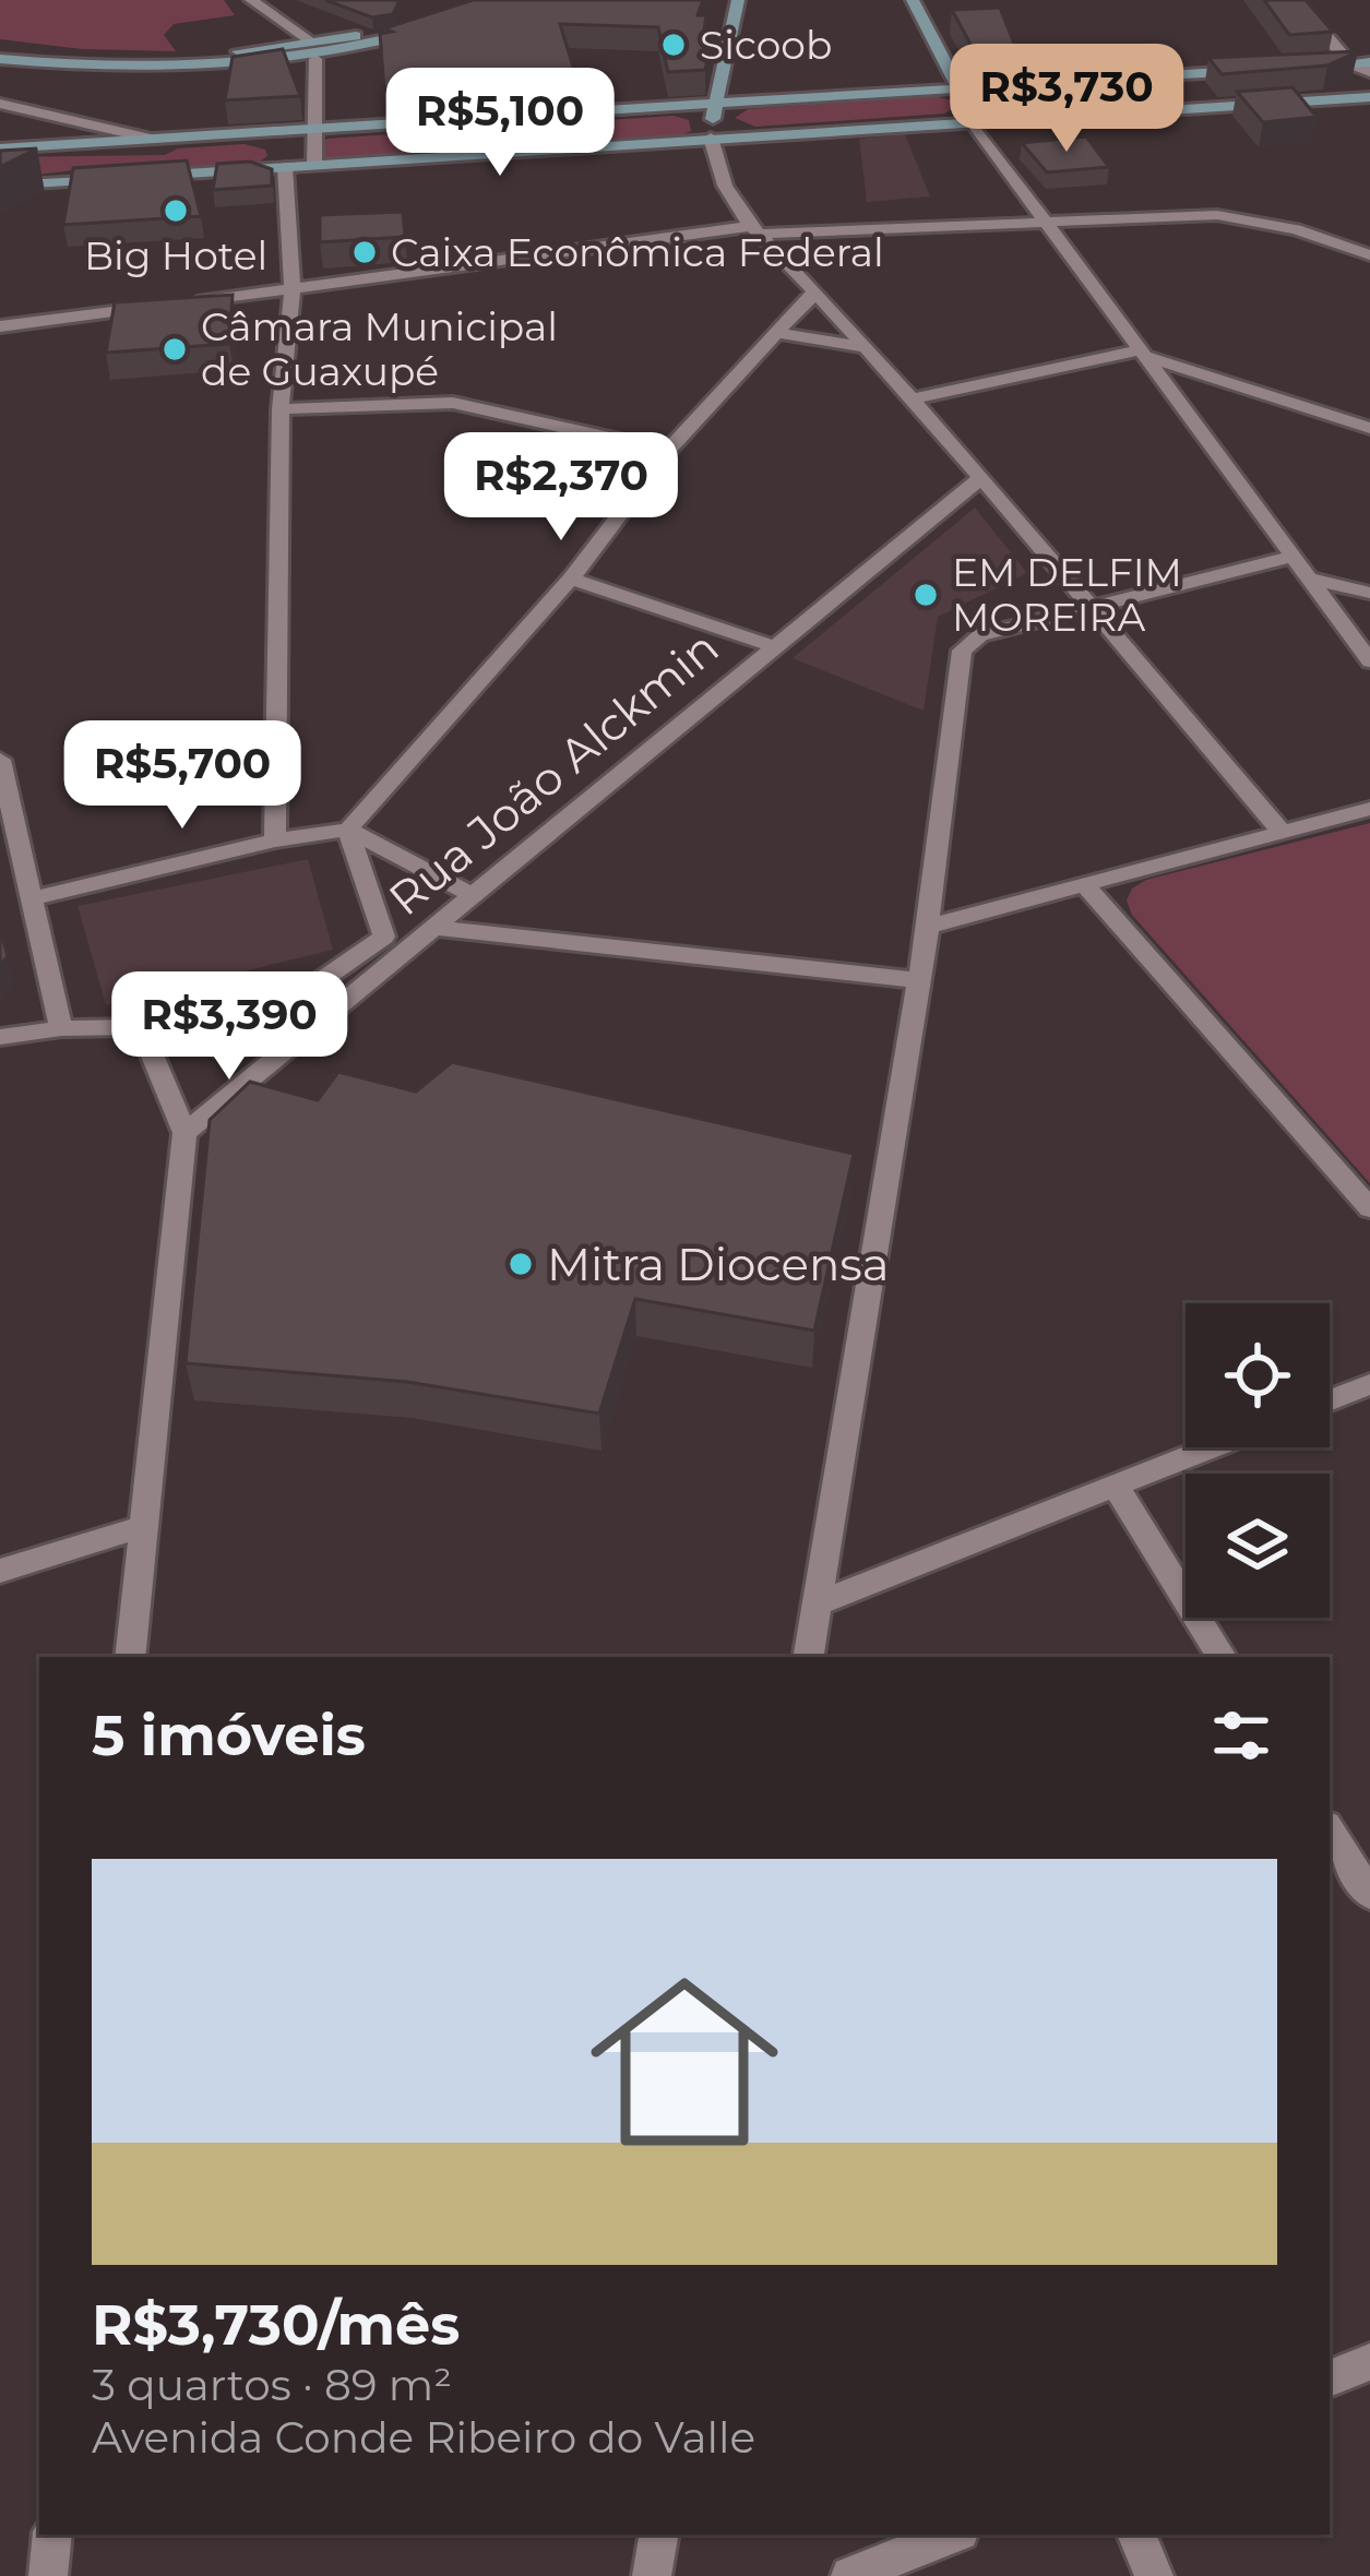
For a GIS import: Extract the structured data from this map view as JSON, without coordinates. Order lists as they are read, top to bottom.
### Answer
{
  "streets": {
    "street": ["Rua João Alckmin"]
  },
  "places": [
    "Sicoob",
    "Big Hotel",
    "Caixa Econômica Federal",
    "Câmara Municipal de Guaxupé",
    "EM DELFIM MOREIRA",
    "Mitra Diocensa"
  ],
  "page": {
    "price": [
      "R$3,730",
      "R$5,100",
      "R$2,370",
      "R$5,700",
      "R$3,390"
    ],
    "heading": "5 imóveis",
    "list": [
      {
        "name": "R$3,730/mês",
        "note": "3 quartos · 89 m² · Avenida Conde Ribeiro do Valle"
      }
    ]
  }
}
